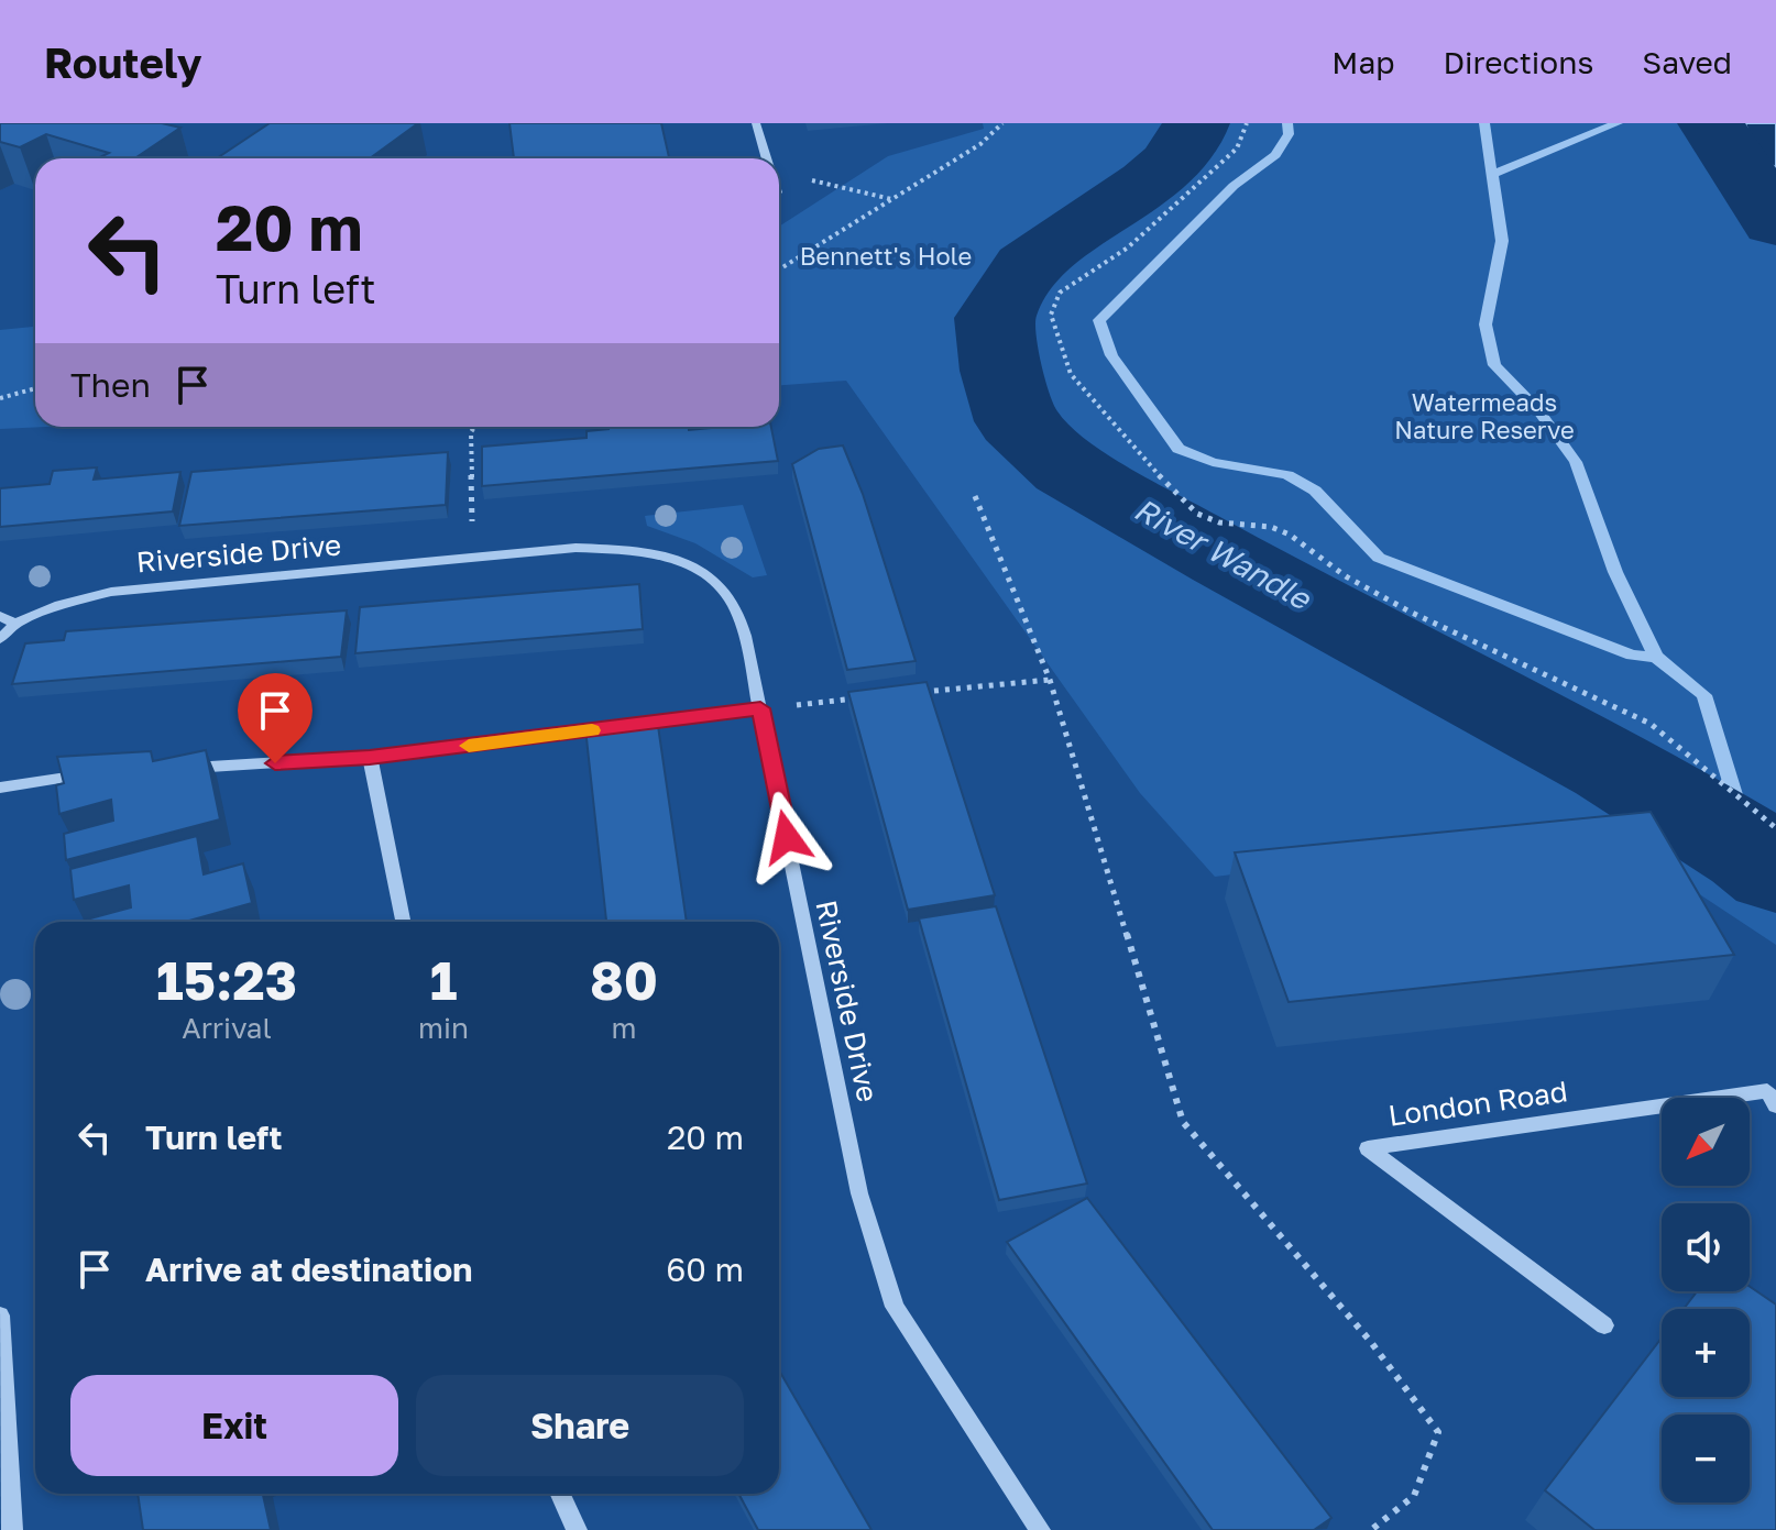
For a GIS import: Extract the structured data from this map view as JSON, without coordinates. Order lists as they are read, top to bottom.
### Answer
{
  "streets": {
    "street": ["Riverside Drive", "London Road"]
  },
  "water": ["River Wandle"],
  "parks": ["Bennett's Hole", "Watermeads Nature Reserve"],
  "north": "bottom left",
  "page": {
    "header": "Routely",
    "nav": ["Map", "Directions", "Saved"],
    "turn": ["20 m", "Turn left"],
    "then": "Then",
    "eta": [
      "15:23",
      "Arrival",
      "1",
      "min",
      "80",
      "m"
    ],
    "list": [
      {
        "name": "Turn left",
        "value": "20 m"
      },
      {
        "name": "Arrive at destination",
        "value": "60 m"
      }
    ],
    "map_buttons": ["+", "−"],
    "buttons": ["Exit", "Share"]
  }
}
